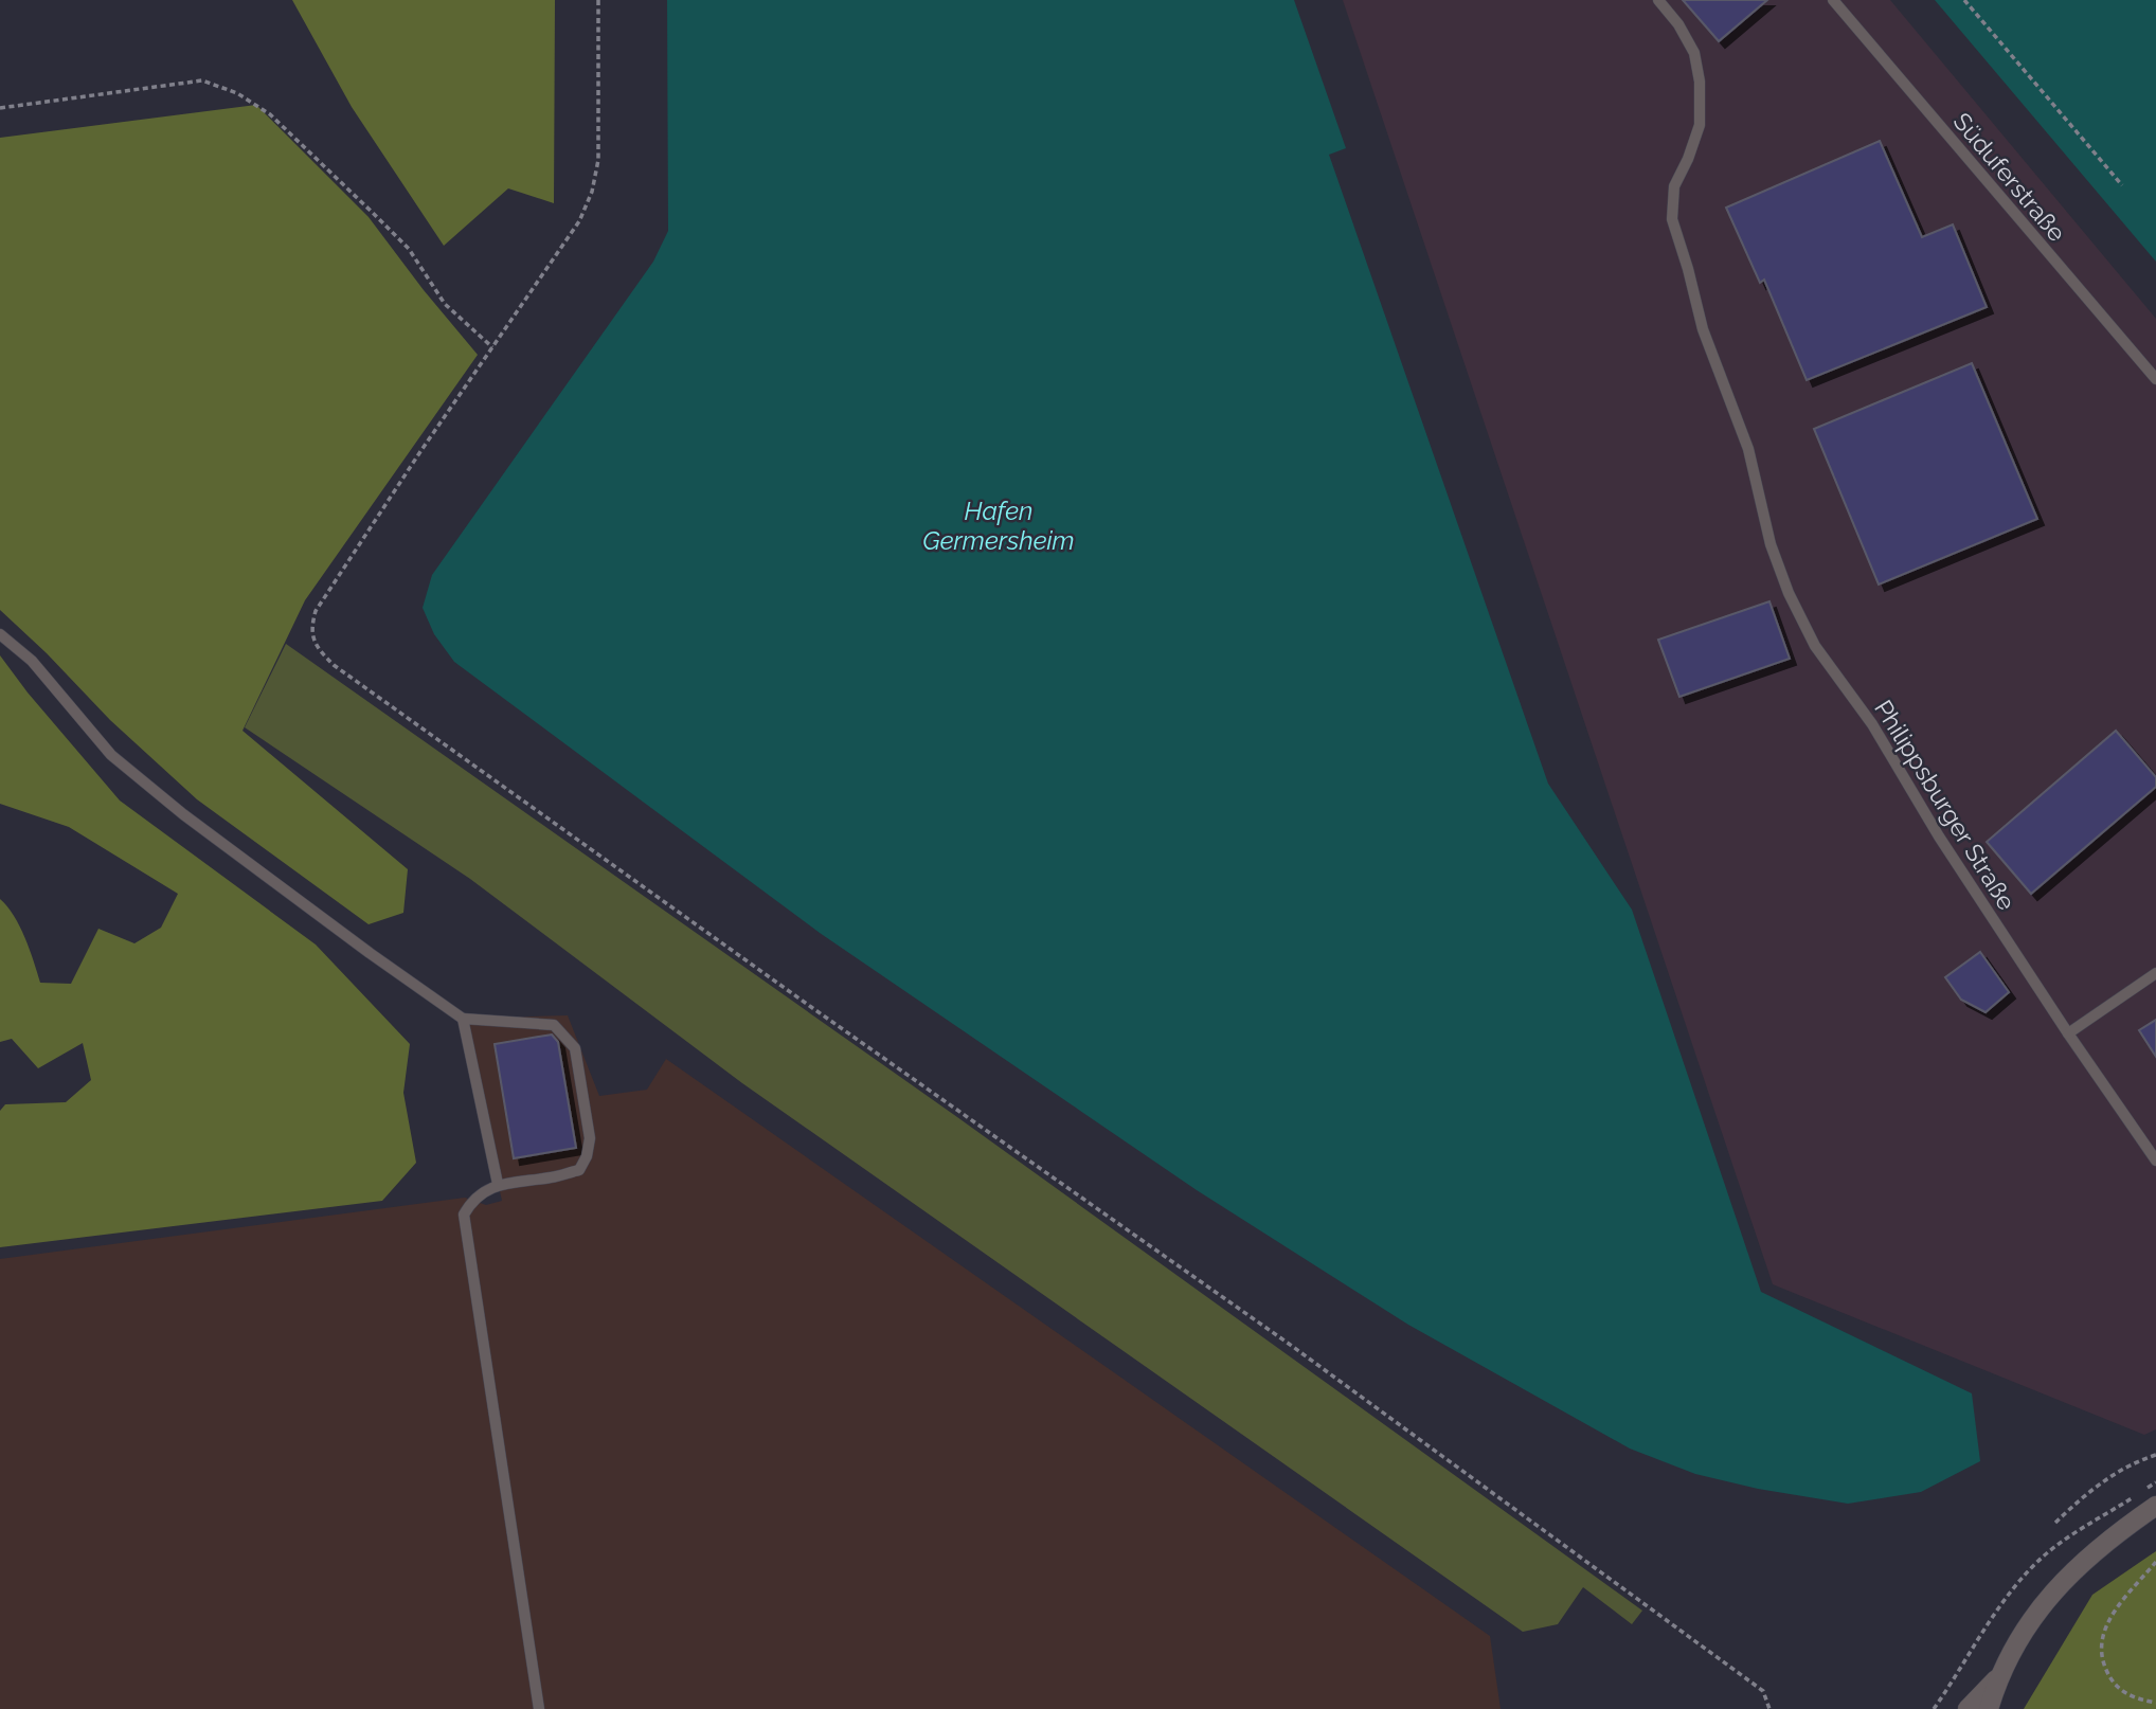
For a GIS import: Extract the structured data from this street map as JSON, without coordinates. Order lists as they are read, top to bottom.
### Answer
{
  "streets": {
    "lane": ["Süduferstraße", "Philippsburger Straße"]
  },
  "water": ["Hafen Germersheim"]
}
